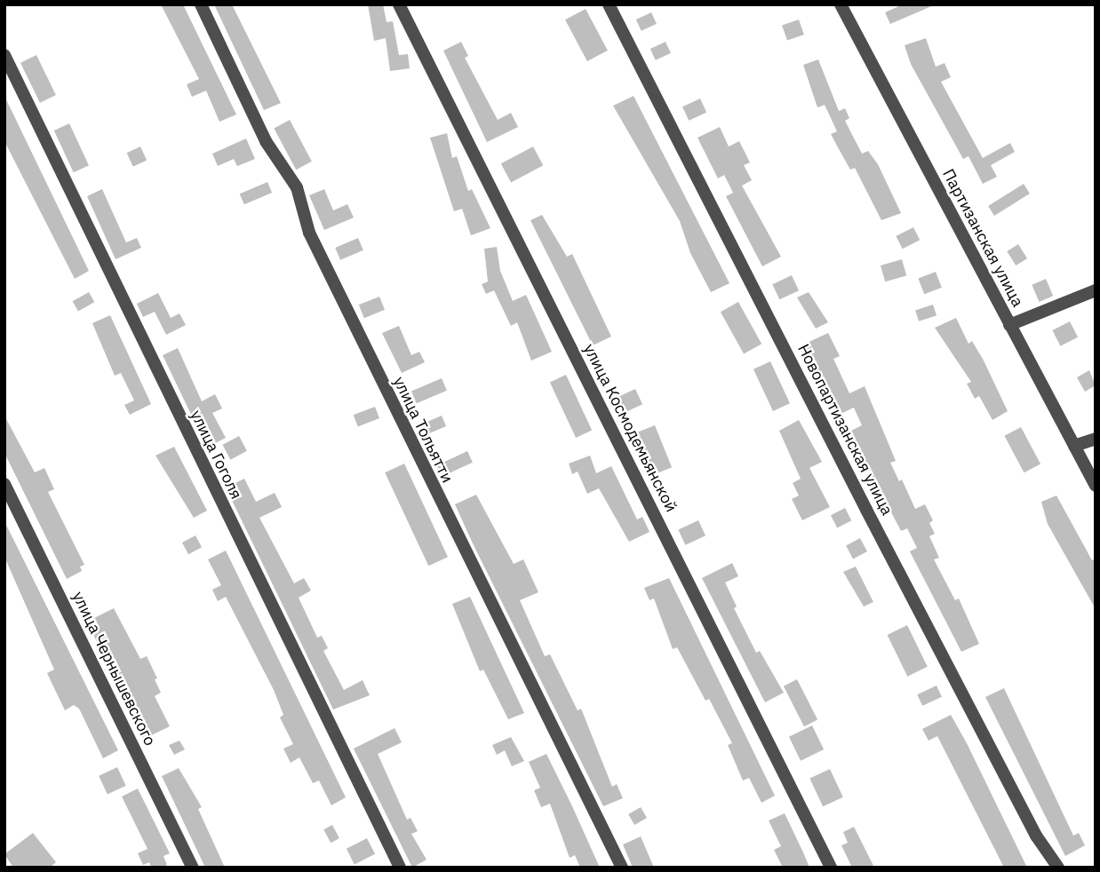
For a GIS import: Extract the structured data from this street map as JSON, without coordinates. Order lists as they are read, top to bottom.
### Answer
{
  "streets": {
    "street": [
      "Партизанская улица",
      "улица Космодемьянской",
      "улица Тольятти",
      "Новопартизанская улица",
      "улица Гоголя",
      "улица Чернышевского"
    ]
  }
}
